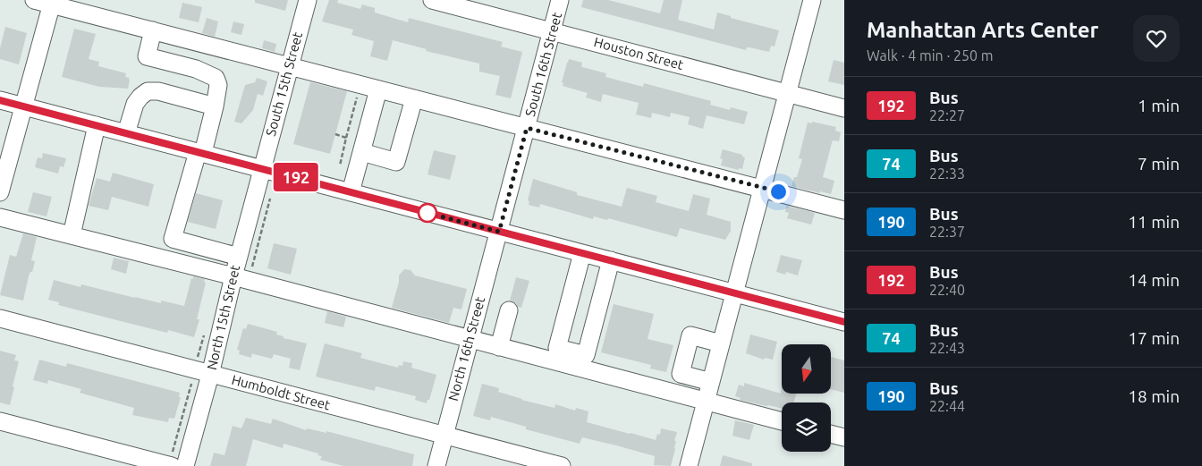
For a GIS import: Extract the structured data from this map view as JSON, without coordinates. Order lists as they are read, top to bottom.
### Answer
{
  "streets": {
    "street": [
      "Houston Street",
      "South 16th Street",
      "South 15th Street",
      "North 15th Street",
      "North 16th Street",
      "Humboldt Street"
    ]
  },
  "crossings": [
    ["Houston Street", "South 16th Street"],
    ["South 16th Street", "North 16th Street"],
    ["South 15th Street", "North 15th Street"],
    ["North 15th Street", "Humboldt Street"],
    ["North 16th Street", "Humboldt Street"]
  ],
  "lines": ["bus line 192"],
  "north": "bottom",
  "page": {
    "on_map": "192",
    "heading": ["Manhattan Arts Center", "Walk · 4 min · 250 m"],
    "list": [
      {
        "mark": "192",
        "name": "Bus",
        "note": "22:27",
        "value": "1 min"
      },
      {
        "mark": "74",
        "name": "Bus",
        "note": "22:33",
        "value": "7 min"
      },
      {
        "mark": "190",
        "name": "Bus",
        "note": "22:37",
        "value": "11 min"
      },
      {
        "mark": "192",
        "name": "Bus",
        "note": "22:40",
        "value": "14 min"
      },
      {
        "mark": "74",
        "name": "Bus",
        "note": "22:43",
        "value": "17 min"
      },
      {
        "mark": "190",
        "name": "Bus",
        "note": "22:44",
        "value": "18 min"
      }
    ]
  }
}
